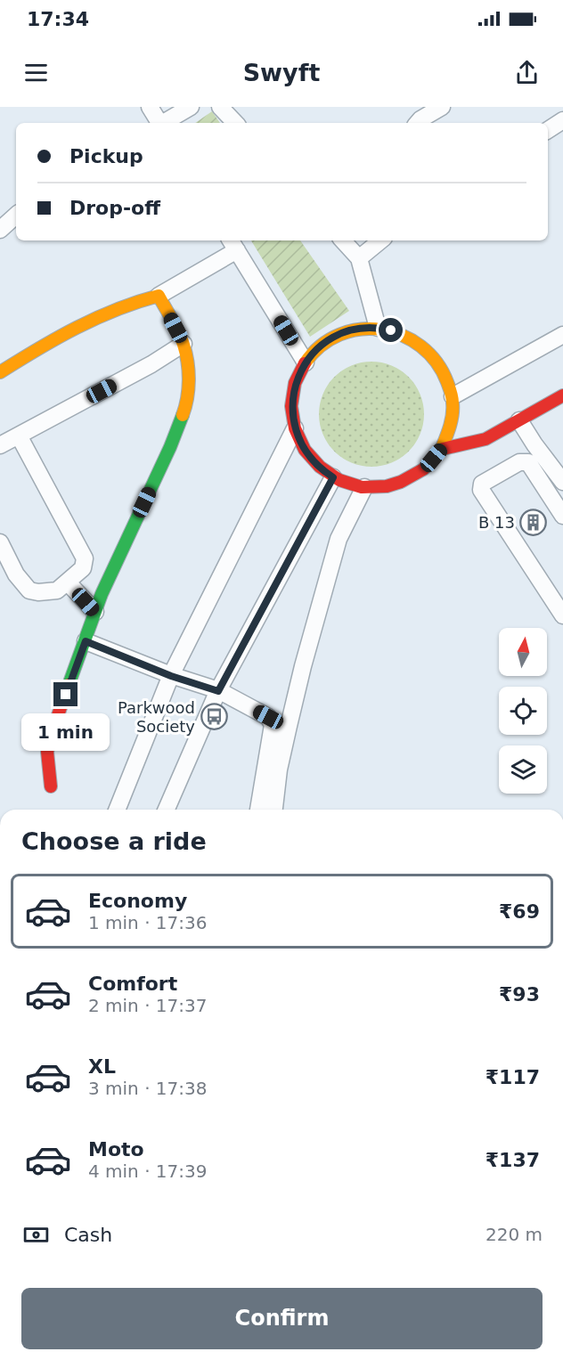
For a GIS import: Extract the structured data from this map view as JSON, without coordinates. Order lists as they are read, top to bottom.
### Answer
{
  "places": {
    "building": ["B 13"],
    "bus stop": ["Parkwood Society"]
  },
  "north": "top",
  "page": {
    "status": "17:34",
    "header": "Swyft",
    "banner": ["Pickup", "Drop-off"],
    "bubble": "1 min",
    "heading": "Choose a ride",
    "list": [
      {
        "name": "Economy",
        "note": "1 min · 17:36",
        "value": "₹69"
      },
      {
        "name": "Comfort",
        "note": "2 min · 17:37",
        "value": "₹93"
      },
      {
        "name": "XL",
        "note": "3 min · 17:38",
        "value": "₹117"
      },
      {
        "name": "Moto",
        "note": "4 min · 17:39",
        "value": "₹137"
      }
    ],
    "pay": ["Cash", "220 m"],
    "buttons": "Confirm"
  }
}
